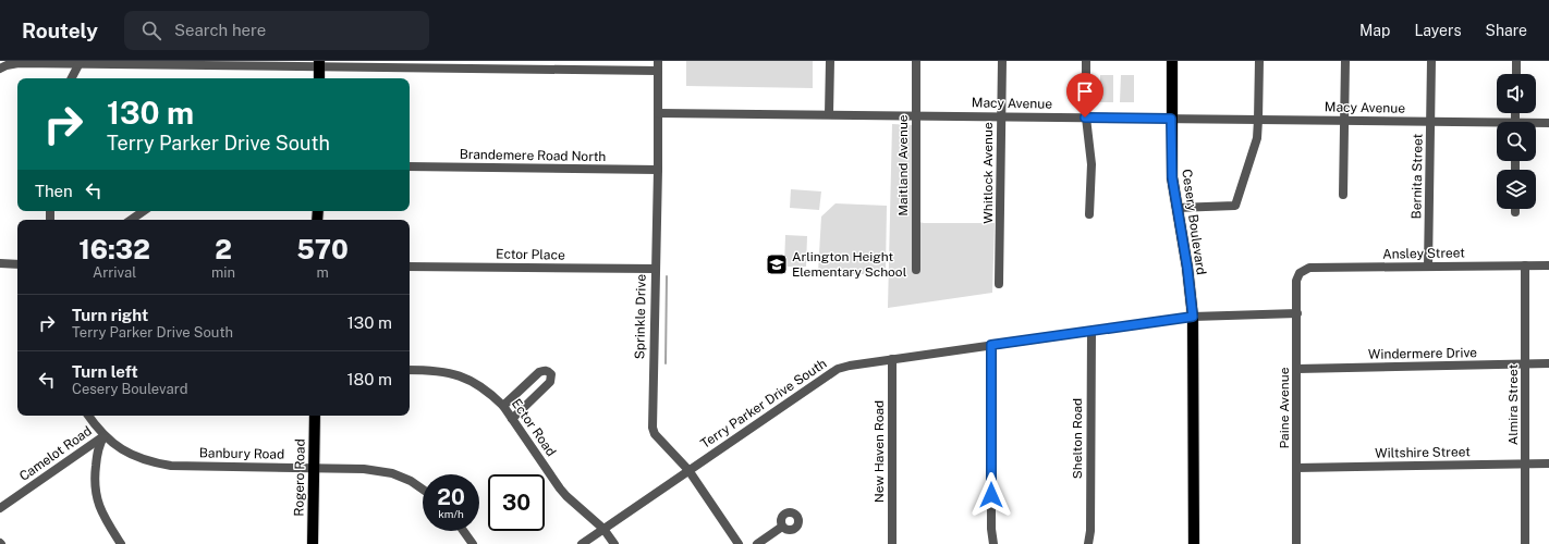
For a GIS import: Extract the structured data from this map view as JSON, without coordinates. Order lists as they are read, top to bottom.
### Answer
{
  "streets": {
    "main road": ["Cesery Boulevard", "Rogero Road"],
    "street": [
      "Macy Avenue",
      "Brandemere Road North",
      "Maitland Avenue",
      "Whitlock Avenue",
      "Bernita Street",
      "Ansley Street",
      "Ector Place",
      "Sprinkle Drive",
      "Windermere Drive",
      "Terry Parker Drive South",
      "Almira Street",
      "Paine Avenue",
      "Ector Road",
      "Shelton Road",
      "New Haven Road",
      "Wiltshire Street",
      "Camelot Road",
      "Banbury Road"
    ]
  },
  "crossings": [
    ["Macy Avenue", "Maitland Avenue"],
    ["Macy Avenue", "Whitlock Avenue"],
    ["Macy Avenue", "Bernita Street"],
    ["Macy Avenue", "Cesery Boulevard"],
    ["Macy Avenue", "Sprinkle Drive"],
    ["Brandemere Road North", "Sprinkle Drive"],
    ["Bernita Street", "Ansley Street"],
    ["Cesery Boulevard", "Terry Parker Drive South"],
    ["Ansley Street", "Almira Street"],
    ["Ansley Street", "Paine Avenue"],
    ["Ector Place", "Sprinkle Drive"],
    ["Sprinkle Drive", "Terry Parker Drive South"],
    ["Windermere Drive", "Almira Street"],
    ["Windermere Drive", "Paine Avenue"],
    ["Terry Parker Drive South", "Paine Avenue"],
    ["Terry Parker Drive South", "Ector Road"],
    ["Terry Parker Drive South", "Shelton Road"],
    ["Terry Parker Drive South", "New Haven Road"],
    ["Almira Street", "Wiltshire Street"],
    ["Paine Avenue", "Wiltshire Street"],
    ["Camelot Road", "Banbury Road"],
    ["Banbury Road", "Rogero Road"]
  ],
  "places": {
    "school or university": ["Arlington Height Elementary School"]
  },
  "page": {
    "header": "Routely",
    "search": "Search here",
    "nav": ["Map", "Layers", "Share"],
    "turn": ["130 m", "Terry Parker Drive South"],
    "then": "Then",
    "eta": [
      "16:32",
      "Arrival",
      "2",
      "min",
      "570",
      "m"
    ],
    "list": [
      {
        "name": "Turn right",
        "note": "Terry Parker Drive South",
        "value": "130 m"
      },
      {
        "name": "Turn left",
        "note": "Cesery Boulevard",
        "value": "180 m"
      }
    ],
    "speed": "20 km/h",
    "limit": "30"
  }
}
